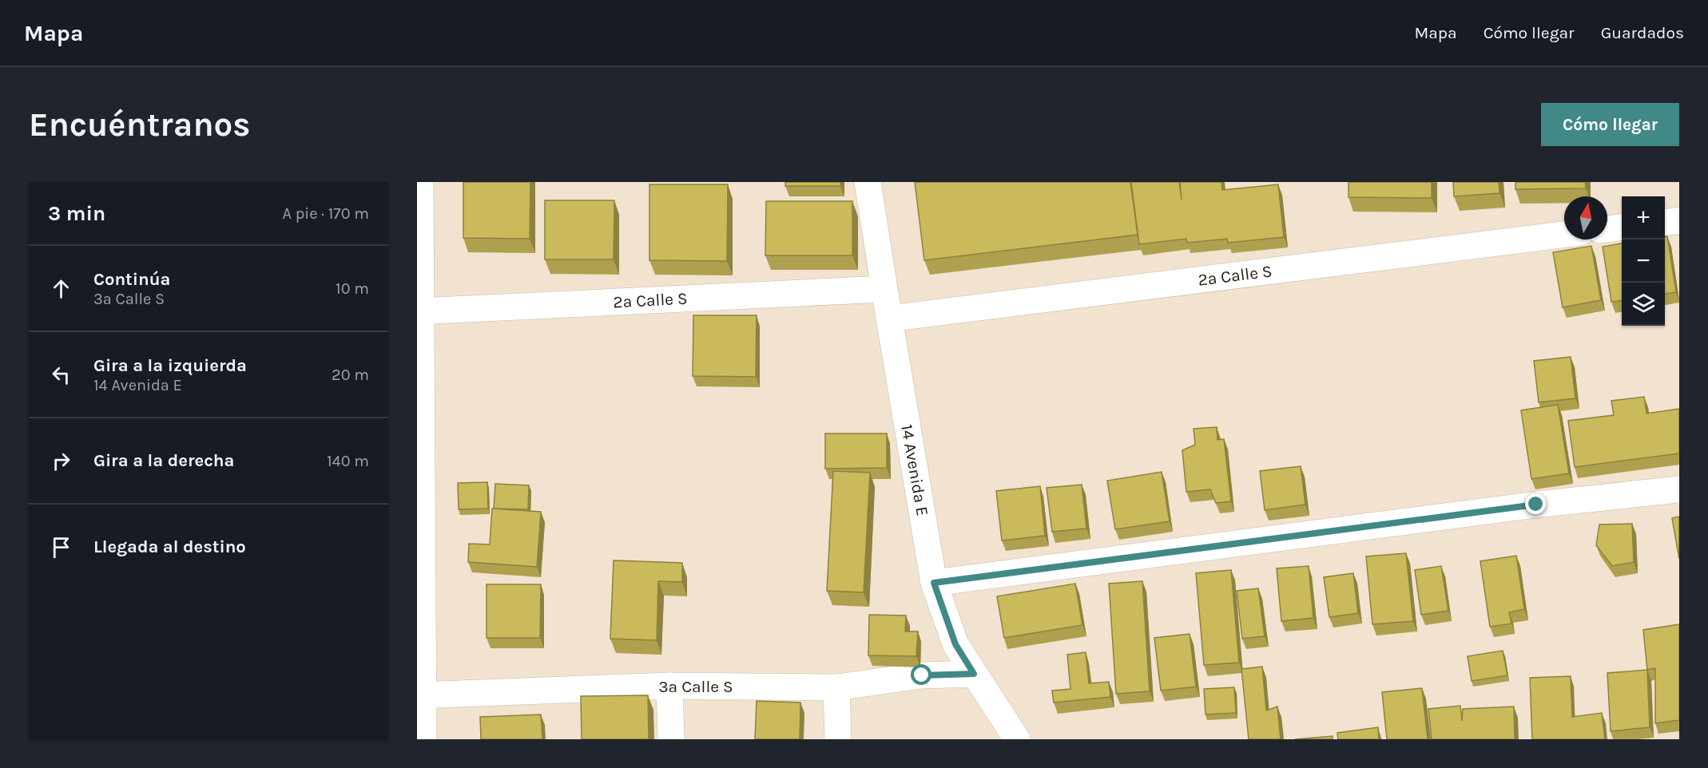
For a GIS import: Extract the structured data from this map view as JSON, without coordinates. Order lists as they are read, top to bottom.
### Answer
{
  "streets": {
    "street": ["2a Calle S", "14 Avenida E", "3a Calle S"]
  },
  "crossings": [
    ["2a Calle S", "14 Avenida E"],
    ["14 Avenida E", "3a Calle S"]
  ],
  "north": "top",
  "page": {
    "header": "Mapa",
    "nav": ["Mapa", "Cómo llegar", "Guardados"],
    "buttons": "Cómo llegar",
    "title": "Encuéntranos",
    "heading": ["3 min", "A pie · 170 m"],
    "map_buttons": ["+", "−"],
    "list": [
      ["Continúa", "3a Calle S", "10 m"],
      ["Gira a la izquierda", "14 Avenida E", "20 m"],
      ["Gira a la derecha", "140 m"],
      "Llegada al destino"
    ]
  }
}
